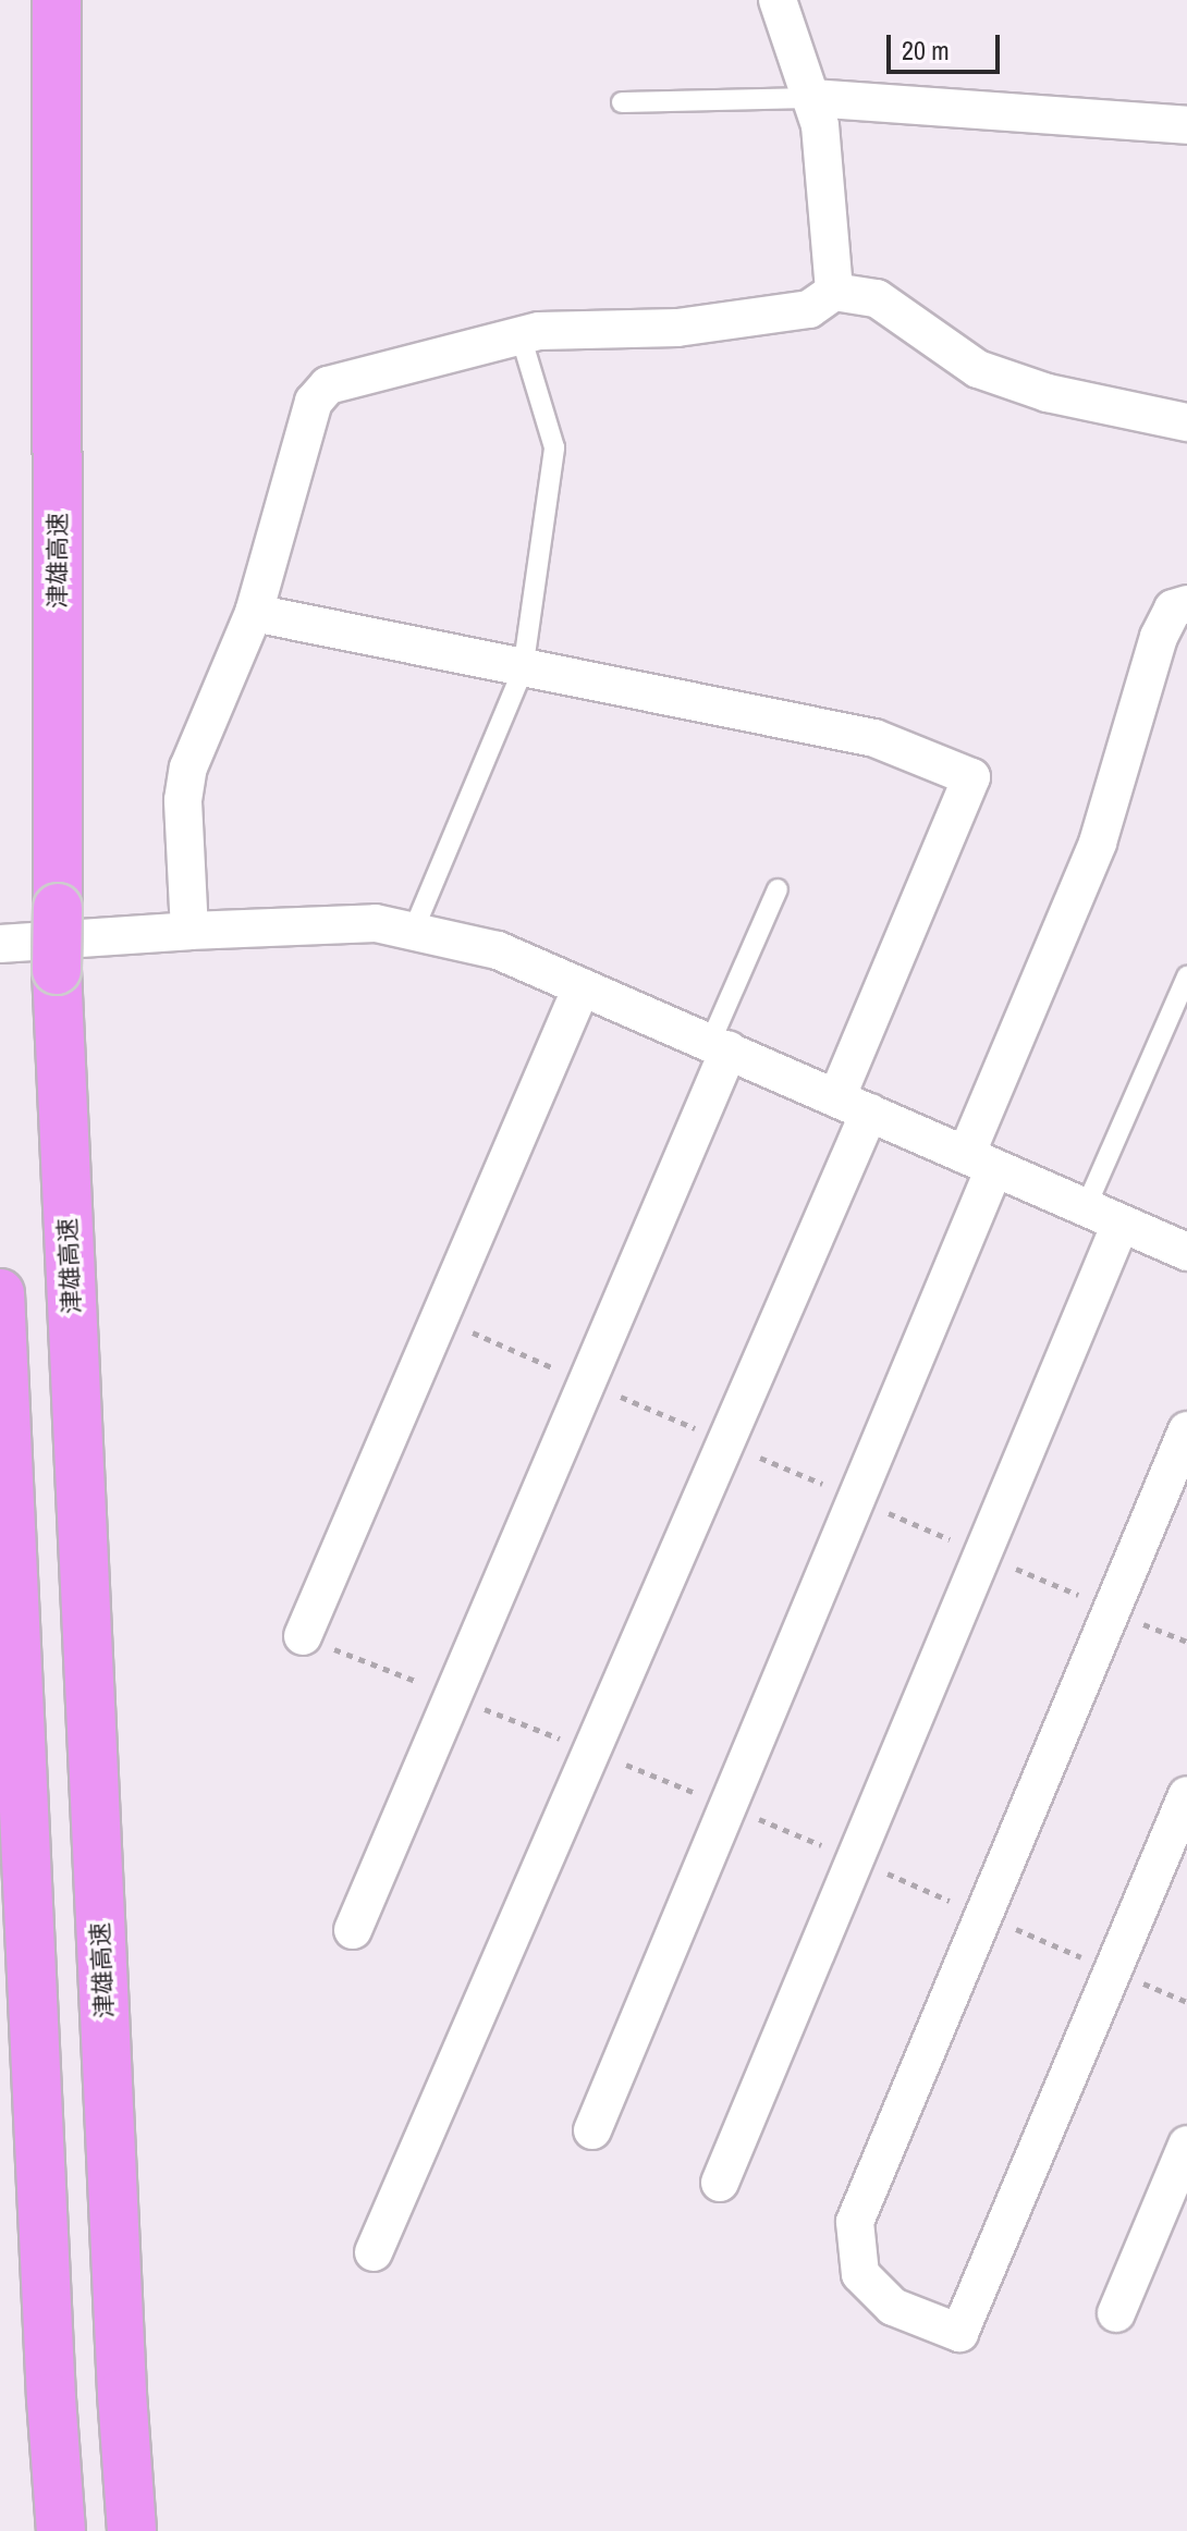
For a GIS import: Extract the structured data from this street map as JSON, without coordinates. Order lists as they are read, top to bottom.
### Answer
{
  "streets": {
    "highway": ["津雄高速"]
  },
  "scale_bar": "20 m"
}
